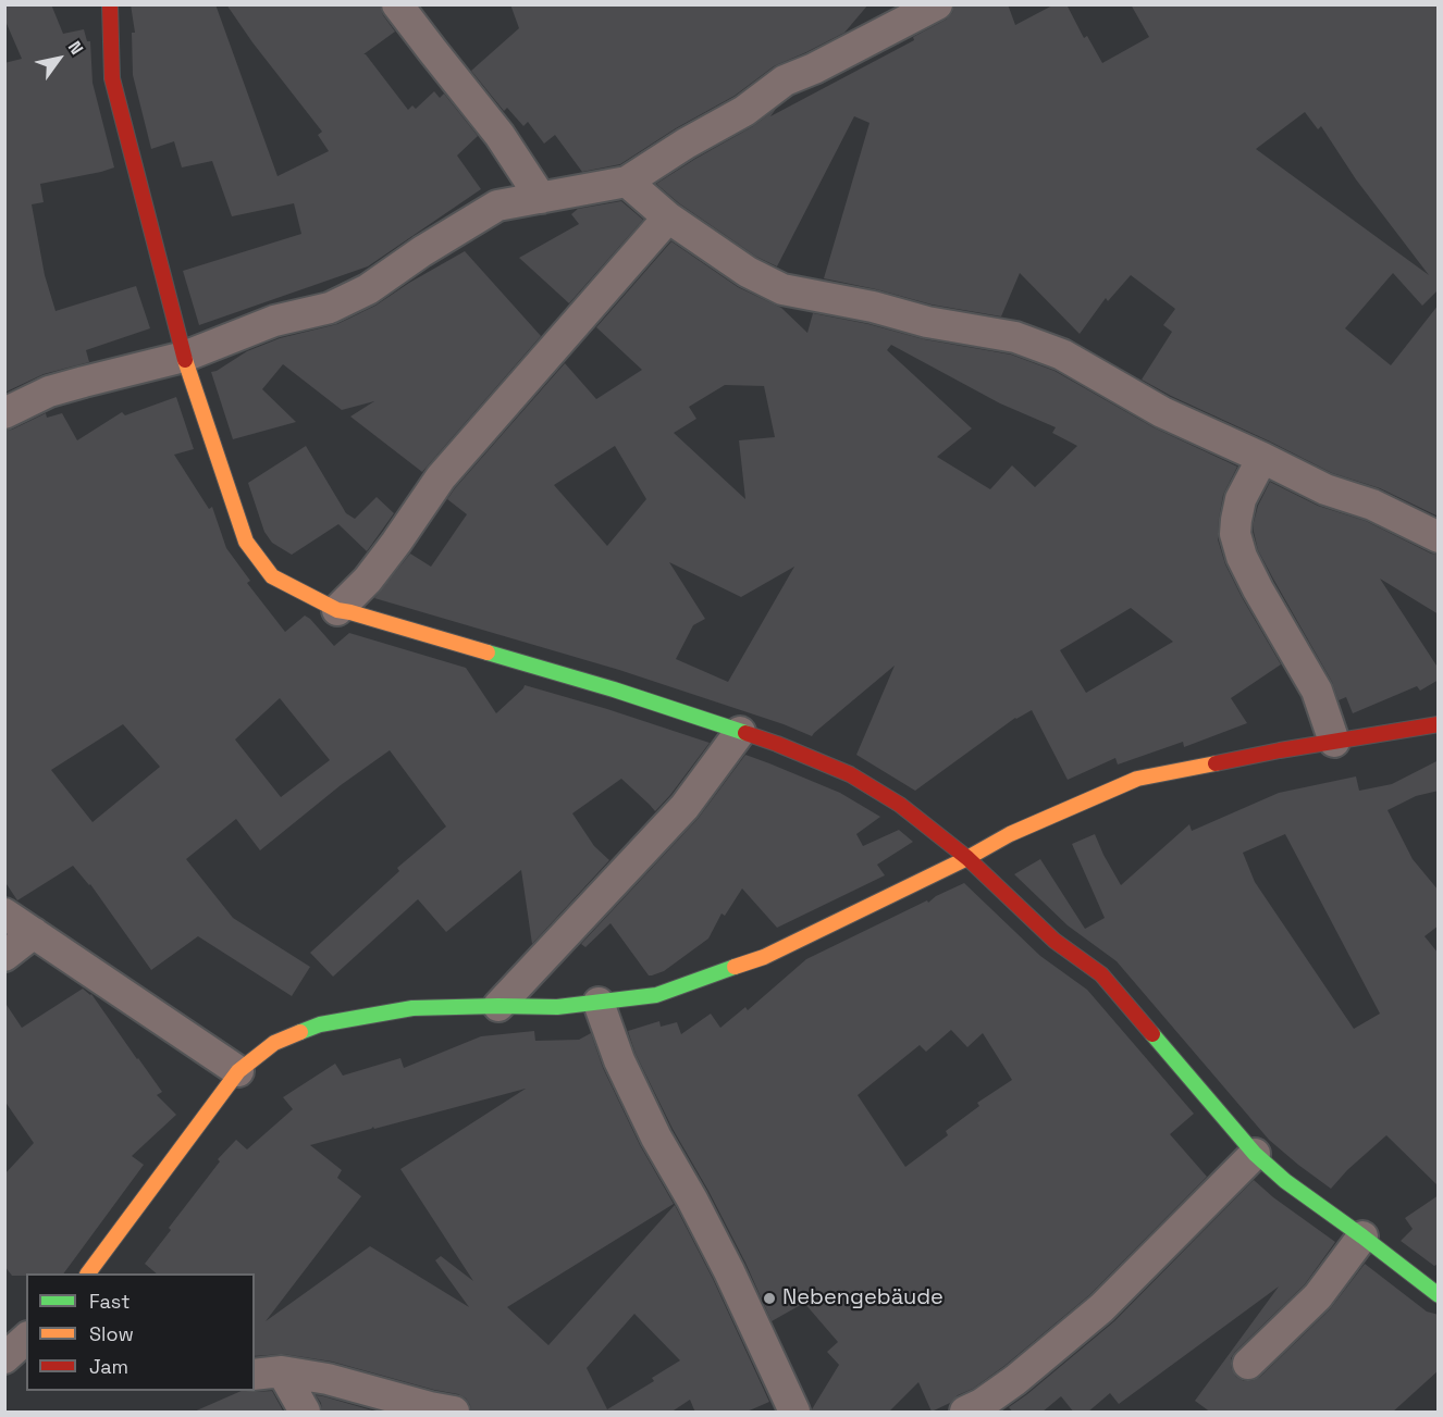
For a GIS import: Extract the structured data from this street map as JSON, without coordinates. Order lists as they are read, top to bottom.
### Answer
{
  "places": ["Nebengebäude"],
  "legend": ["Fast", "Slow", "Jam"],
  "north": "top right"
}
